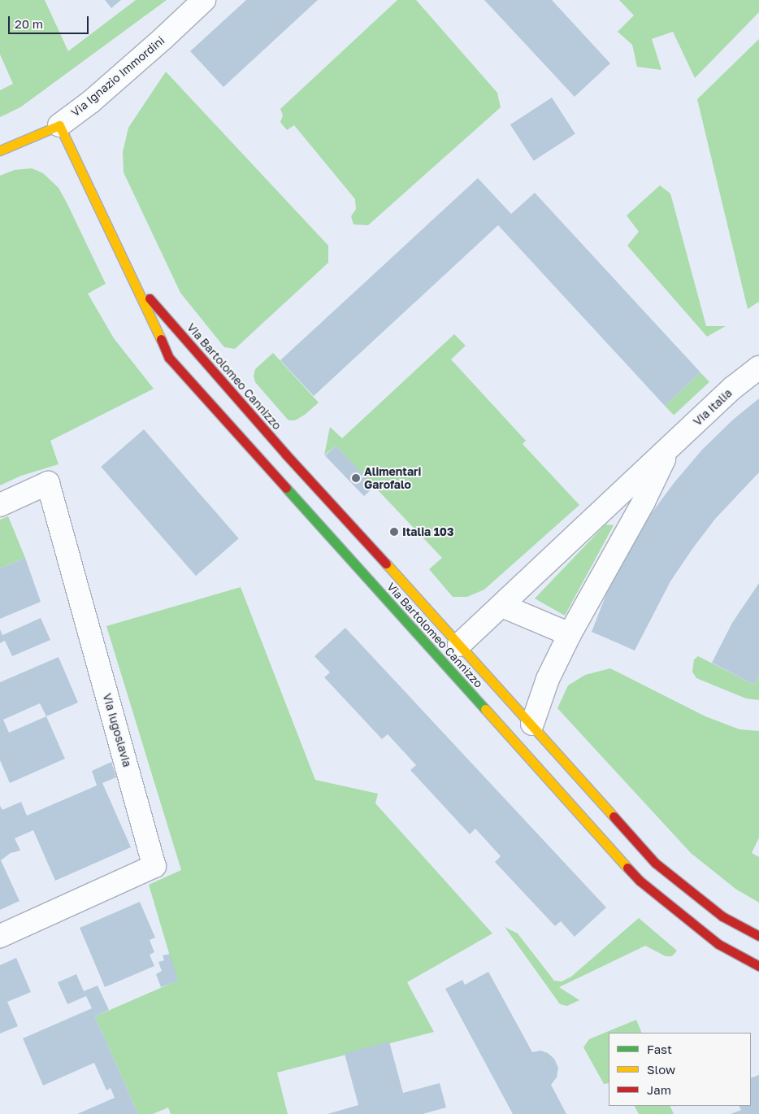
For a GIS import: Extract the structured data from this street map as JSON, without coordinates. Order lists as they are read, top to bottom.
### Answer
{
  "streets": {
    "street": [
      "Via Ignazio Immordini",
      "Via Bartolomeo Cannizzo",
      "Via Italia",
      "Via Iugoslavia"
    ]
  },
  "crossings": [
    ["Via Ignazio Immordini", "Via Bartolomeo Cannizzo"],
    ["Via Bartolomeo Cannizzo", "Via Italia"]
  ],
  "places": ["Alimentari Garofalo", "Italia 103"],
  "legend": ["Fast", "Slow", "Jam"],
  "scale_bar": "20 m"
}
